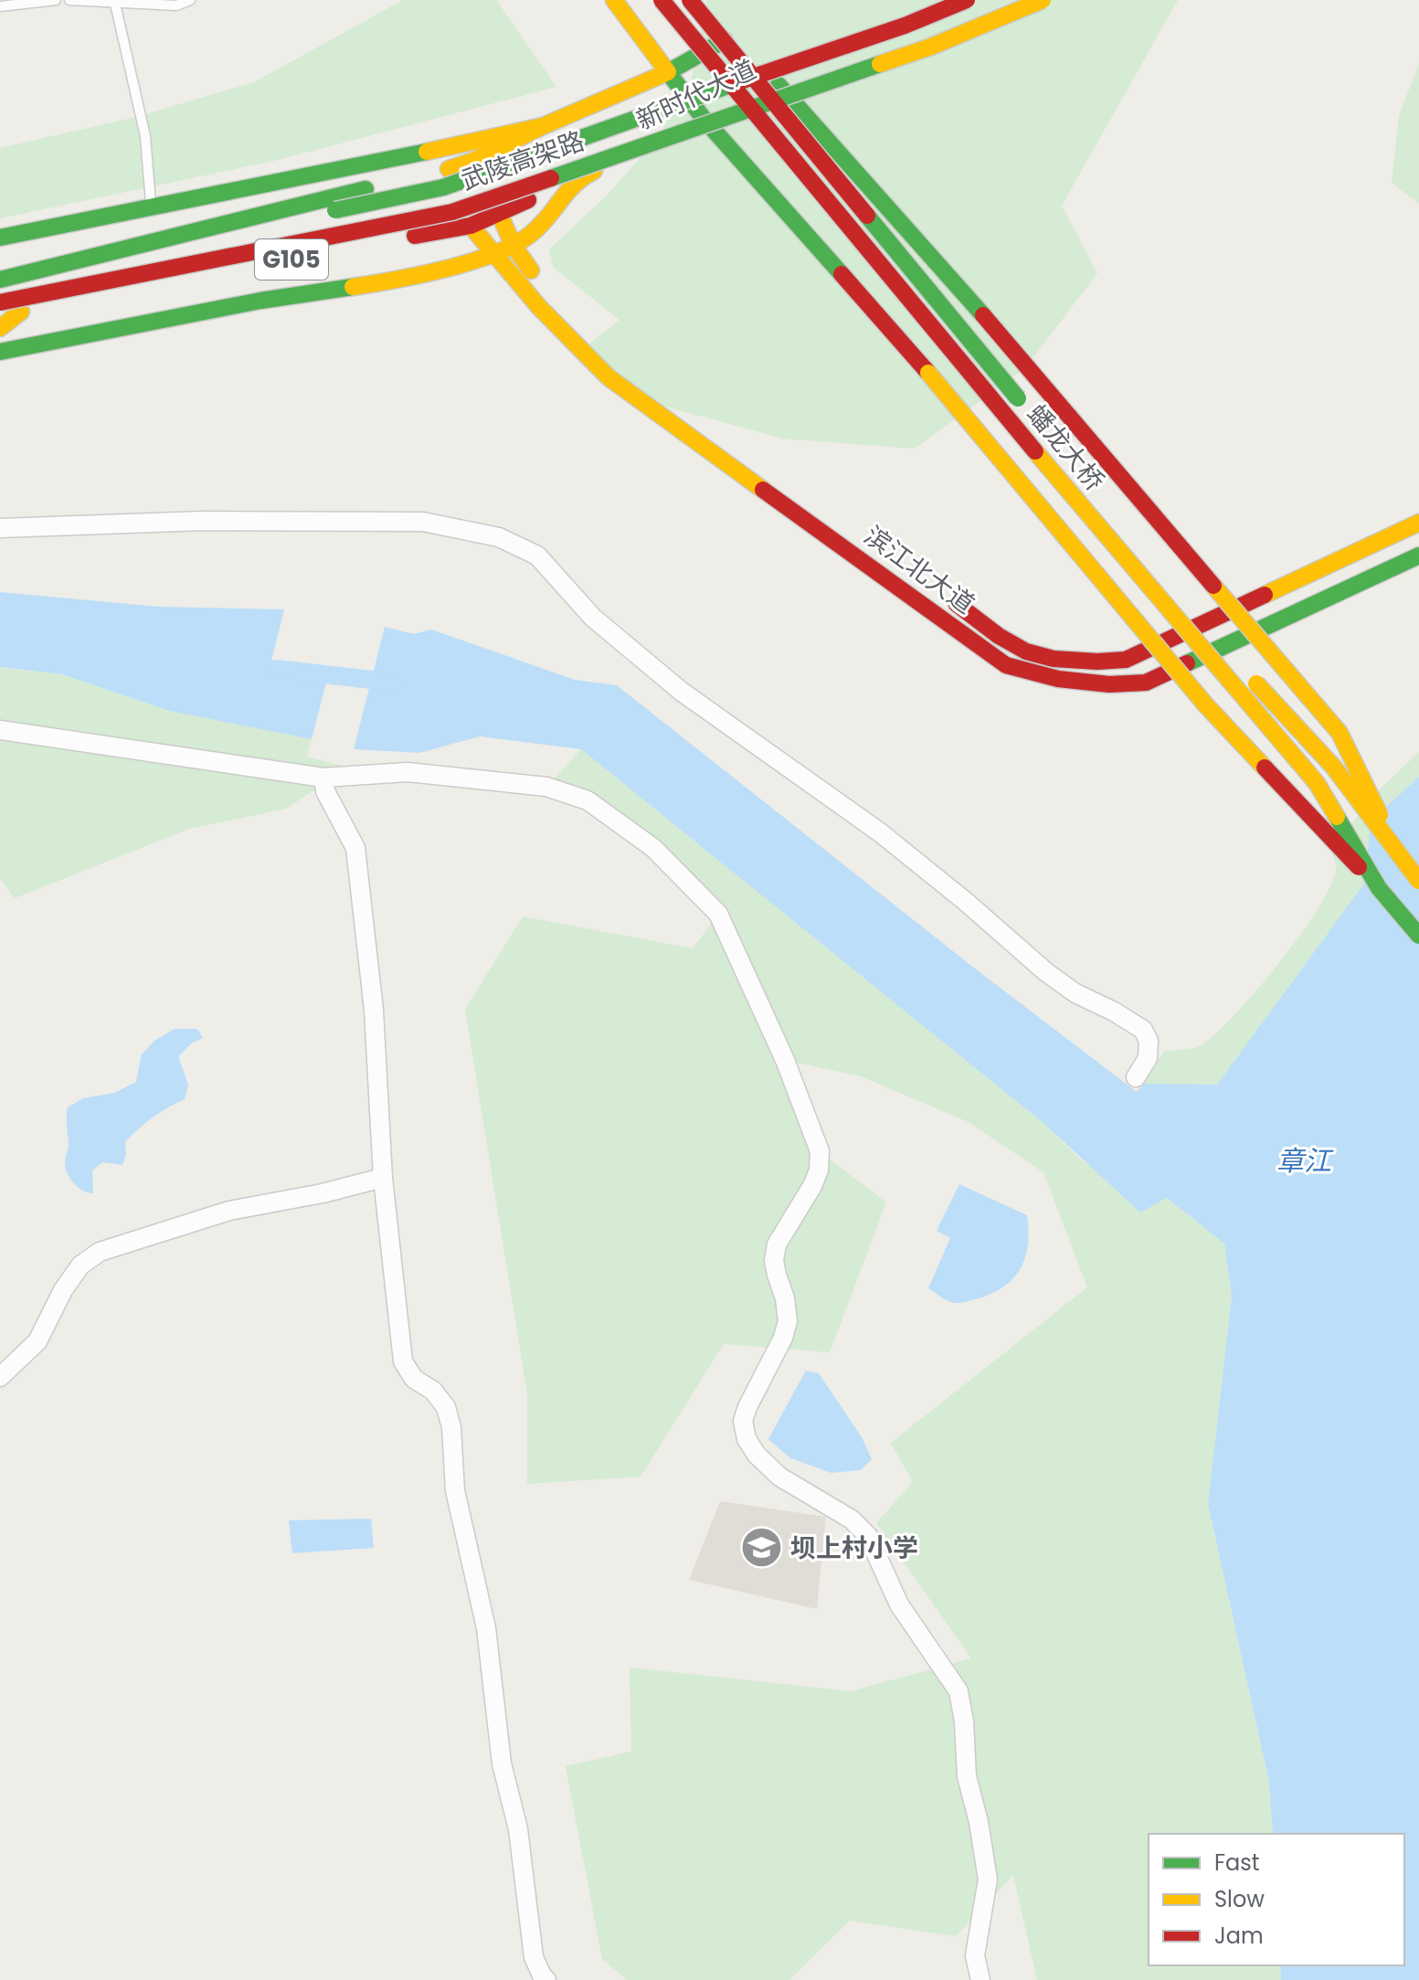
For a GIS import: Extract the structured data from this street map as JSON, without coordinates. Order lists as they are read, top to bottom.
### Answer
{
  "streets": {
    "main road": [
      "新时代大道",
      "武陵高架路",
      "G105",
      "蟠龙大桥",
      "滨江北大道"
    ]
  },
  "crossings": [
    ["新时代大道", "G105"],
    ["武陵高架路", "G105"],
    ["G105", "滨江北大道"]
  ],
  "water": ["章江"],
  "places": {
    "school or university": ["坝上村小学"]
  },
  "legend": ["Fast", "Slow", "Jam"]
}
